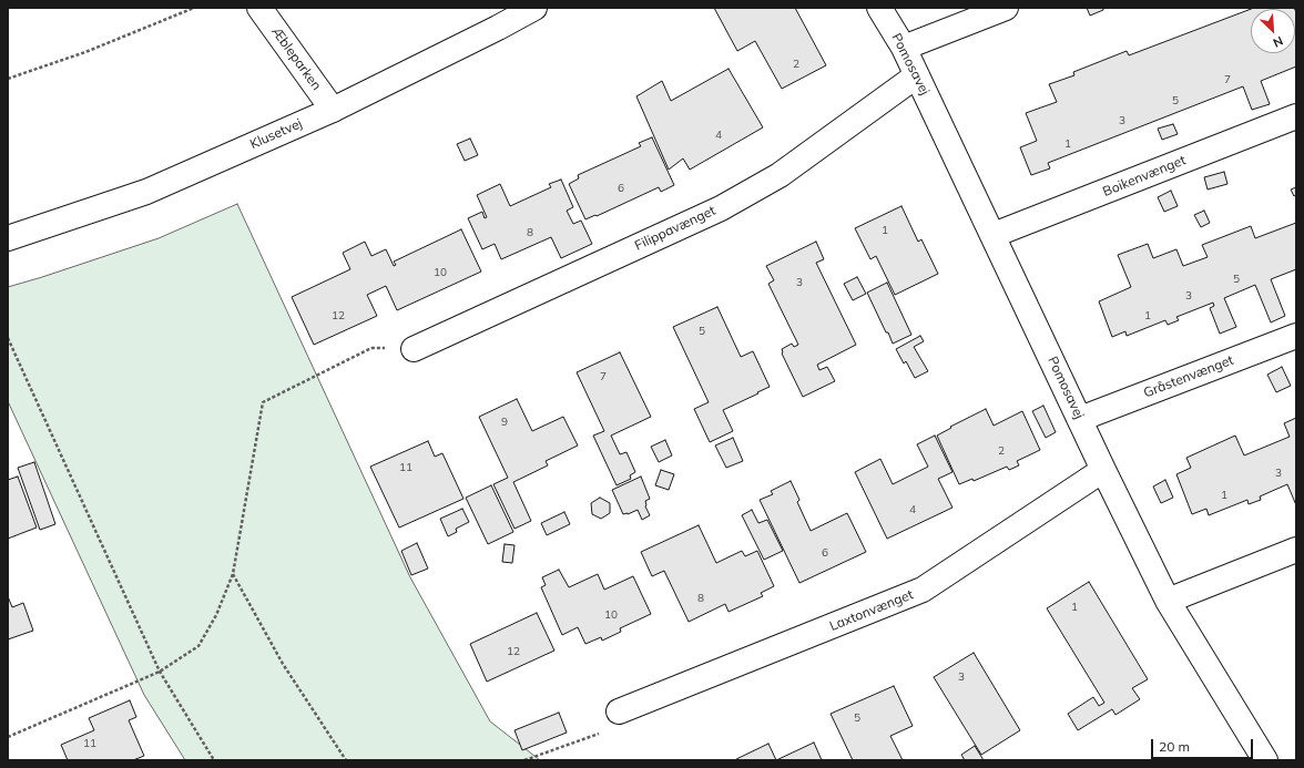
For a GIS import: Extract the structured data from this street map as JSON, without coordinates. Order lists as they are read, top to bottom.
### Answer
{
  "streets": {
    "street": [
      "Æbleparken",
      "Pomosavej",
      "Klusetvej",
      "Boikenvænget",
      "Filippavænget",
      "Gråstenvænget",
      "Laxtonvænget"
    ]
  },
  "crossings": [
    ["Æbleparken", "Klusetvej"],
    ["Pomosavej", "Boikenvænget"],
    ["Pomosavej", "Filippavænget"],
    ["Pomosavej", "Gråstenvænget"],
    ["Pomosavej", "Laxtonvænget"]
  ],
  "house_numbers": [
    "2",
    "7",
    "5",
    "3",
    "4",
    "1",
    "6",
    "1",
    "8",
    "10",
    "5",
    "3",
    "3",
    "12",
    "1",
    "5",
    "7",
    "9",
    "2",
    "11",
    "3",
    "1",
    "4",
    "6",
    "8",
    "1",
    "10",
    "12",
    "3",
    "5",
    "11"
  ],
  "scale_bar": "20 m",
  "north": "bottom right"
}
